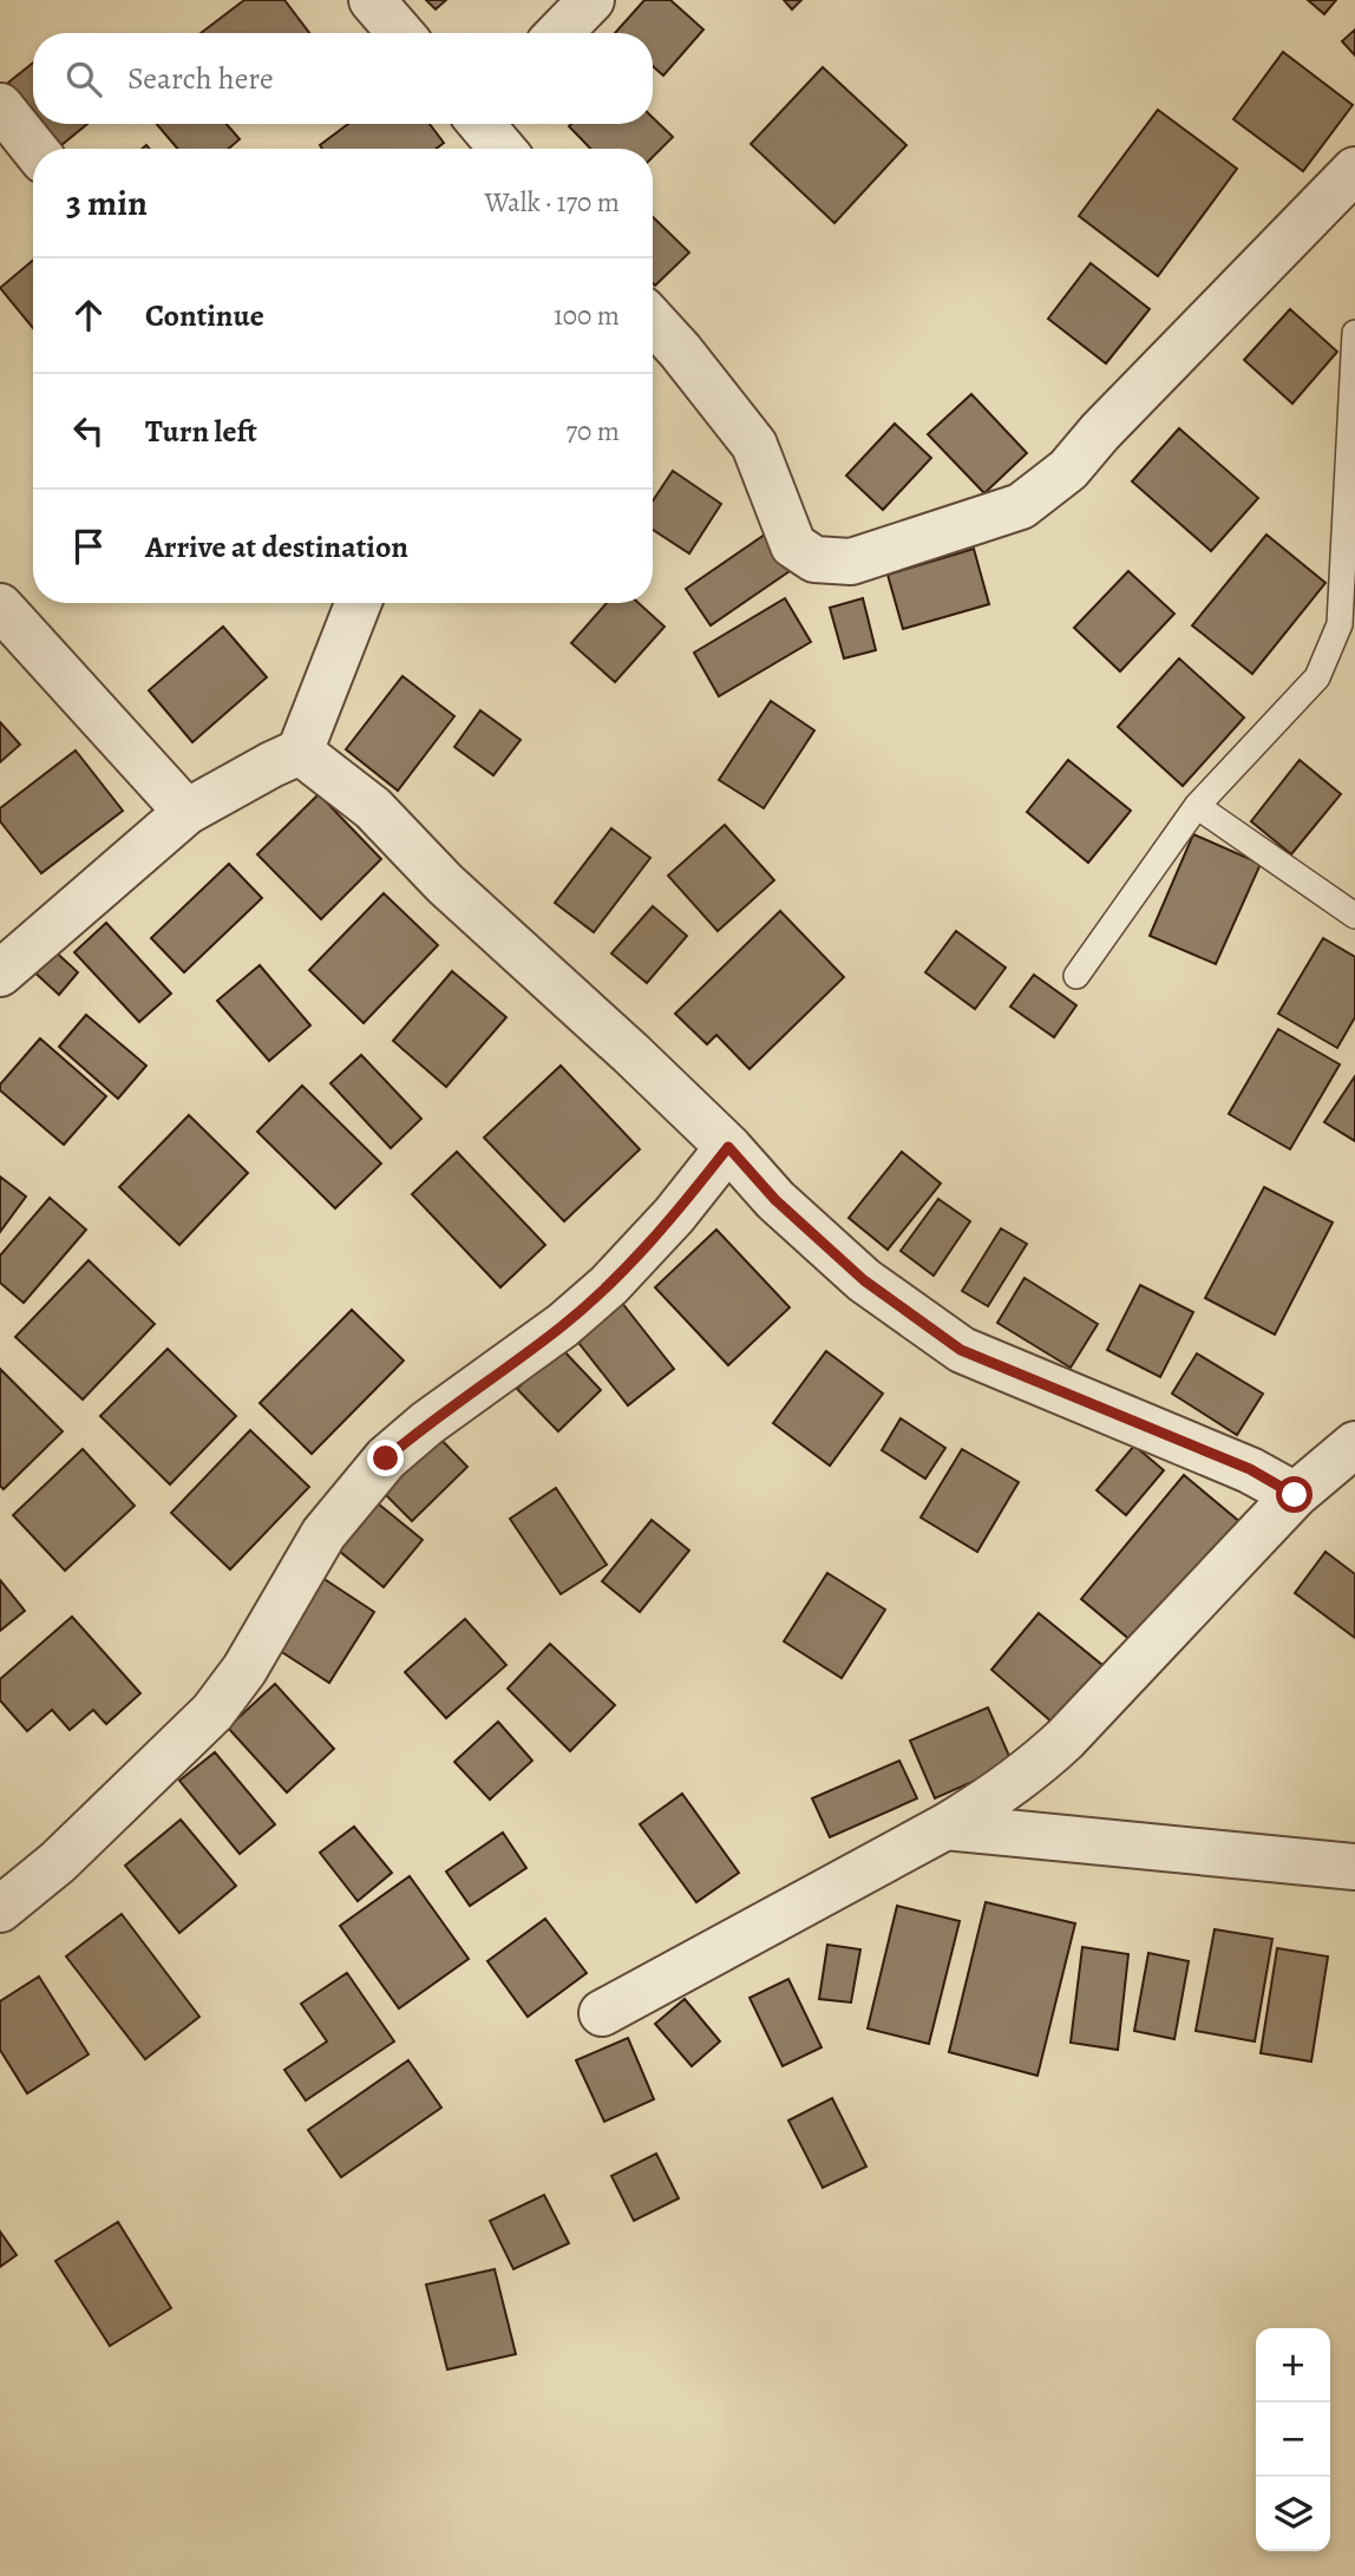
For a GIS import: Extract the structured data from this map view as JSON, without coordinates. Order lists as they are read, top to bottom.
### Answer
{
  "page": {
    "search": "Search here",
    "heading": ["3 min", "Walk · 170 m"],
    "list": [
      ["Continue", "100 m"],
      ["Turn left", "70 m"],
      "Arrive at destination"
    ],
    "map_buttons": ["+", "−"]
  }
}
